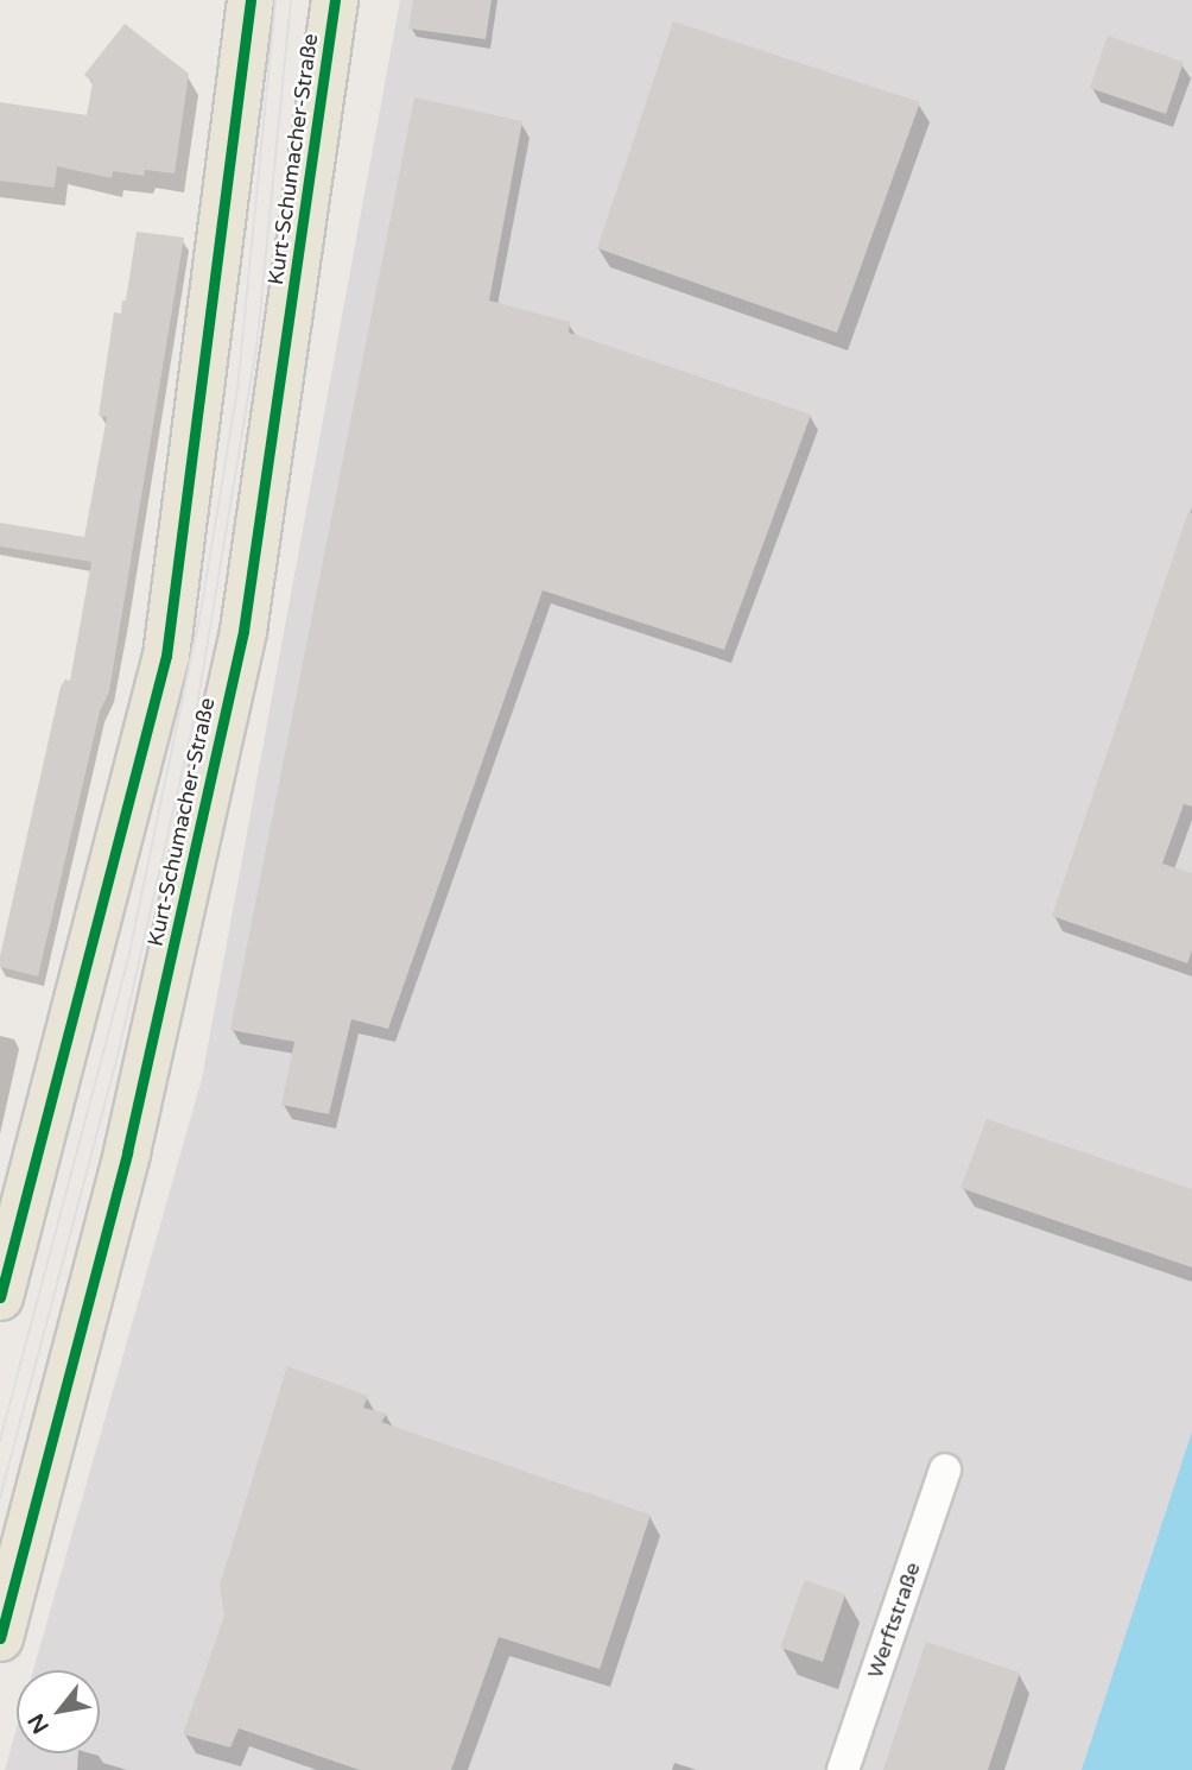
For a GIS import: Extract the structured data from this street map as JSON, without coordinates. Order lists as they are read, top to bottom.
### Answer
{
  "streets": {
    "main road": ["Kurt-Schumacher-Straße"],
    "street": ["Werftstraße"]
  },
  "north": "bottom left"
}
